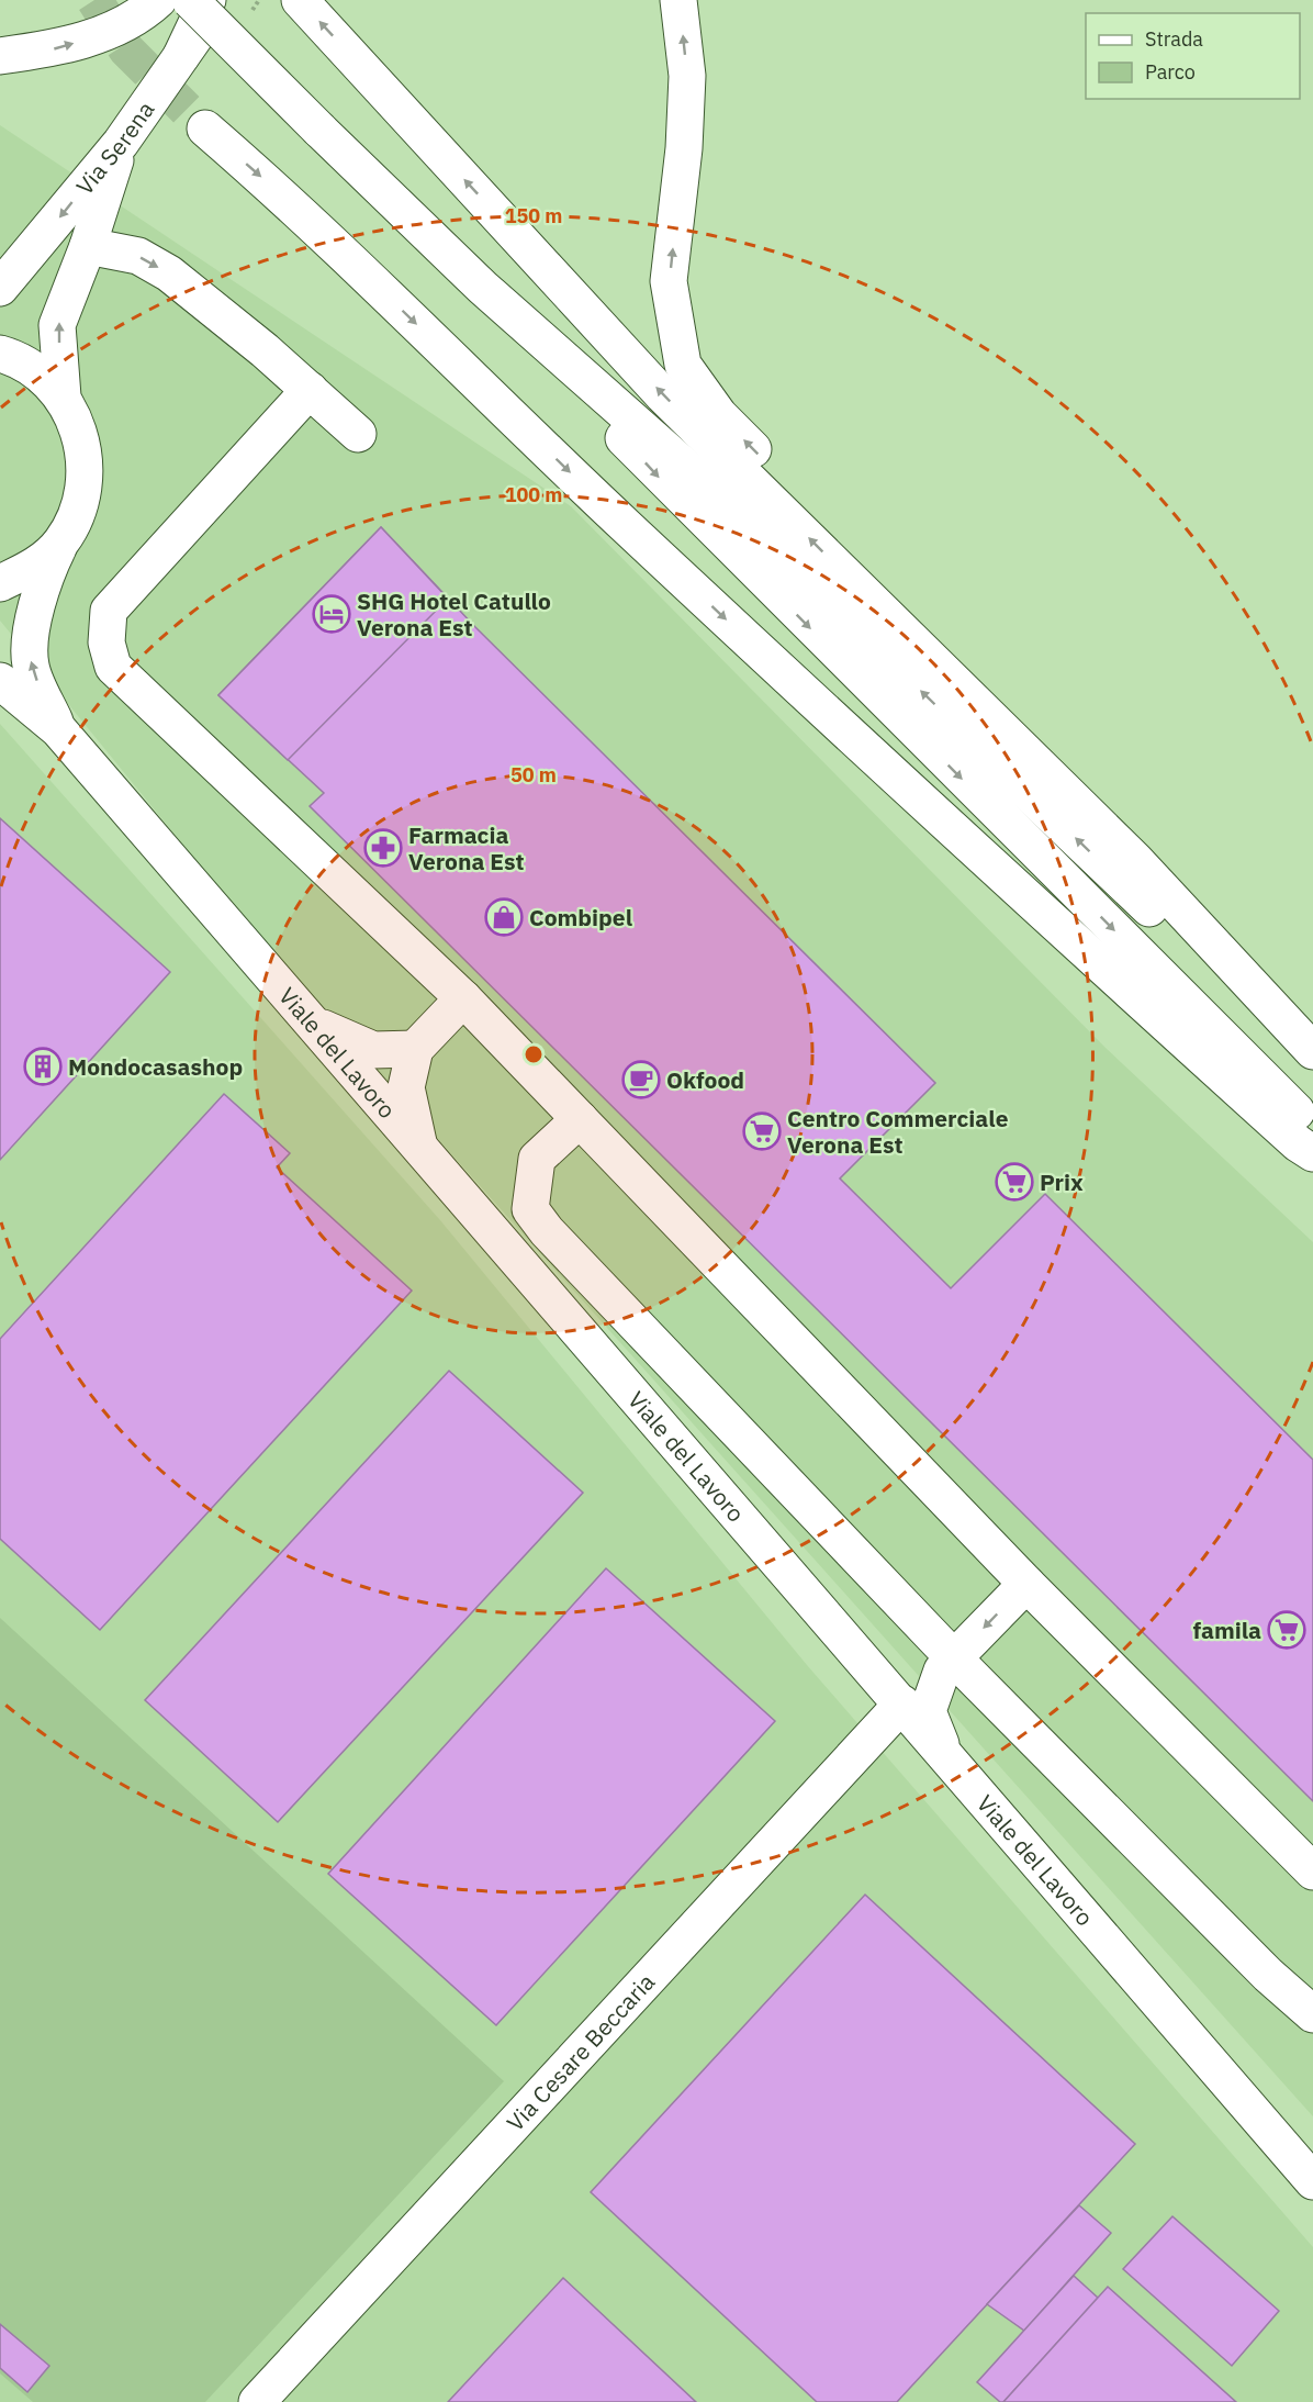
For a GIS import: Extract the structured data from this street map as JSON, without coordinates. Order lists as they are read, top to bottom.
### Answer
{
  "streets": {
    "main road": ["Via Serena", "Viale del Lavoro", "Via Cesare Beccaria"]
  },
  "crossings": [
    ["Viale del Lavoro", "Via Cesare Beccaria"]
  ],
  "places": {
    "hotel": ["SHG Hotel Catullo Verona Est"],
    "pharmacy": ["Farmacia Verona Est"],
    "shop": ["Combipel"],
    "building": ["Mondocasashop"],
    "cafe": ["Okfood"],
    "supermarket": ["Centro Commerciale Verona Est", "Prix", "famila"]
  },
  "legend": ["Strada", "Parco"],
  "rings": ["150 m", "100 m", "50 m"]
}
